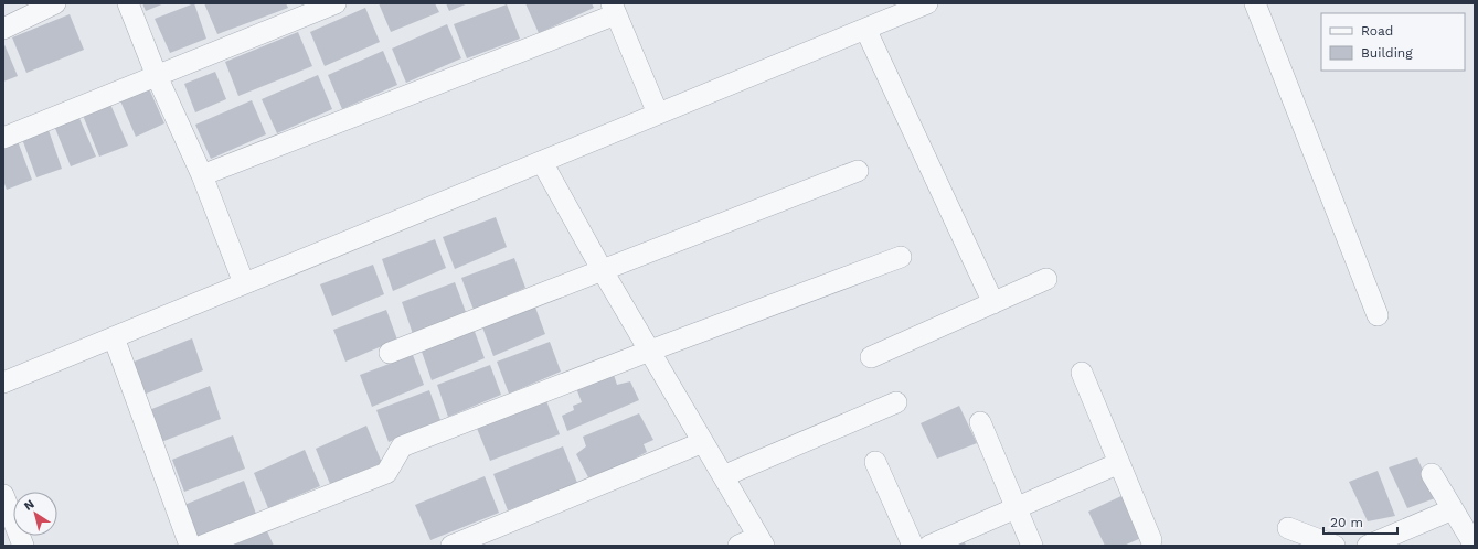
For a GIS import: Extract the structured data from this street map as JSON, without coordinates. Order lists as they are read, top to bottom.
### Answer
{
  "legend": ["Road", "Building"],
  "scale_bar": "20 m",
  "north": "top left"
}
